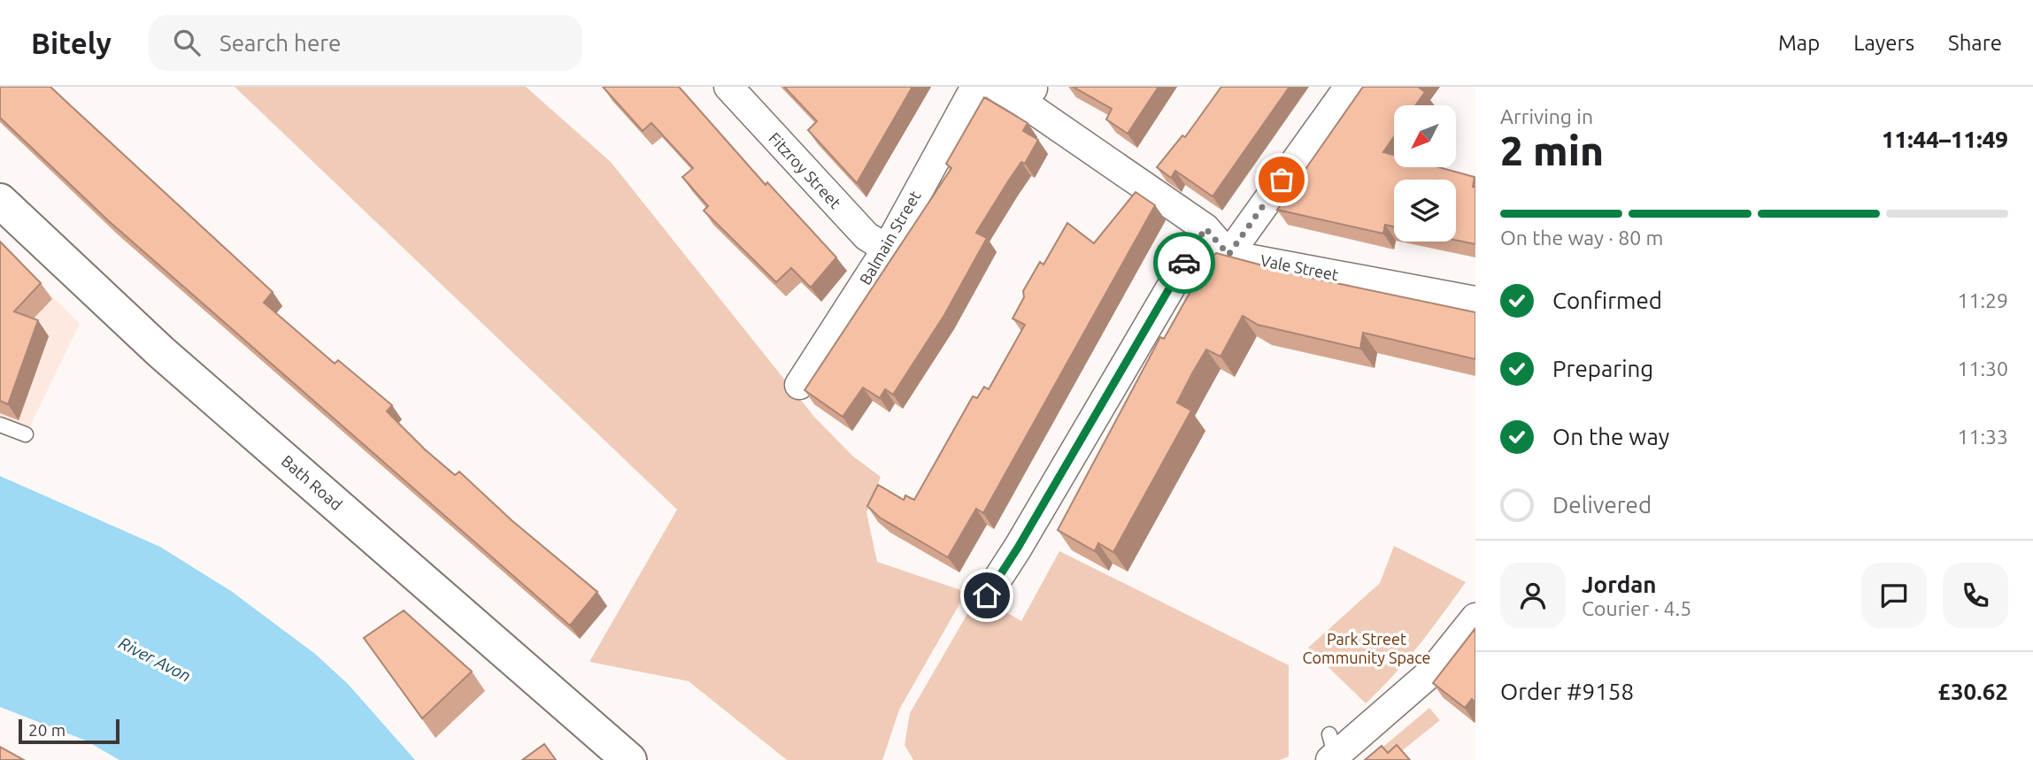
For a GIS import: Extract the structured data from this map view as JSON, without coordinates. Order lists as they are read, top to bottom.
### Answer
{
  "streets": {
    "highway": ["Bath Road"],
    "street": ["Fitzroy Street", "Balmain Street", "Vale Street"]
  },
  "crossings": [
    ["Fitzroy Street", "Balmain Street"]
  ],
  "water": ["River Avon"],
  "parks": ["Park Street Community Space"],
  "scale_bar": "20 m",
  "north": "bottom left",
  "page": {
    "header": "Bitely",
    "search": "Search here",
    "nav": ["Map", "Layers", "Share"],
    "heading": ["2 min", "Arriving in", "11:44–11:49"],
    "panel": [
      "Jordan",
      "Courier · 4.5",
      "Order #9158",
      "£30.62"
    ],
    "bar": "On the way · 80 m",
    "list": [
      ["Confirmed", "11:29"],
      ["Preparing", "11:30"],
      ["On the way", "11:33"],
      "Delivered"
    ],
    "scale": "20 m"
  }
}
